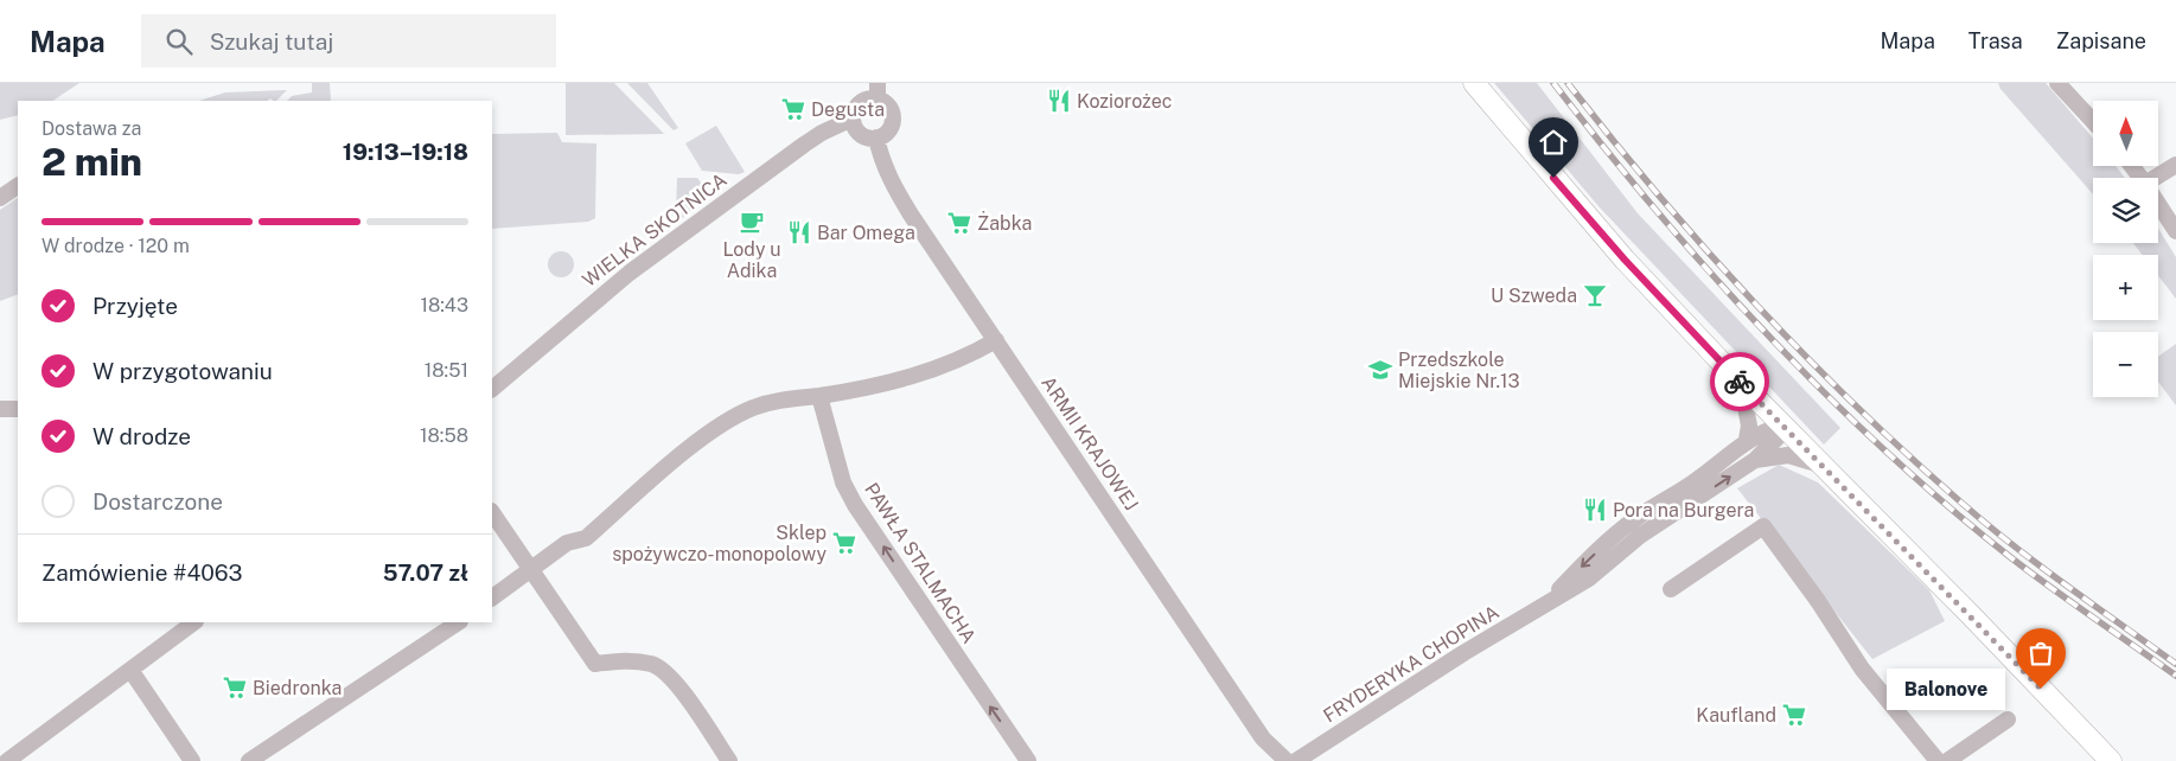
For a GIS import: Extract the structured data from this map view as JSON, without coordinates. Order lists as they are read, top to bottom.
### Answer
{
  "streets": {
    "street": [
      "WIELKA SKOTNICA",
      "ARMII KRAJOWEJ",
      "PAWŁA STALMACHA",
      "FRYDERYKA CHOPINA"
    ]
  },
  "crossings": [
    ["WIELKA SKOTNICA", "ARMII KRAJOWEJ"]
  ],
  "one_way": ["PAWŁA STALMACHA"],
  "places": {
    "restaurant": ["Koziorożec", "Bar Omega", "Pora na Burgera"],
    "supermarket": [
      "Degusta",
      "Żabka",
      "Sklep spożywczo-monopolowy",
      "Biedronka",
      "Kaufland"
    ],
    "cafe": ["Lody u Adika"],
    "bar": ["U Szweda"],
    "school or university": ["Przedszkole Miejskie Nr.13"],
    "other": ["Balonove"]
  },
  "north": "top",
  "page": {
    "header": "Mapa",
    "search": "Szukaj tutaj",
    "nav": ["Mapa", "Trasa", "Zapisane"],
    "map_buttons": ["+", "−"],
    "heading": ["2 min", "Dostawa za", "19:13–19:18"],
    "panel": ["Zamówienie #4063", "57.07 zł"],
    "bar": "W drodze · 120 m",
    "list": [
      ["Przyjęte", "18:43"],
      ["W przygotowaniu", "18:51"],
      ["W drodze", "18:58"],
      "Dostarczone"
    ],
    "bubble": "Balonove"
  }
}
